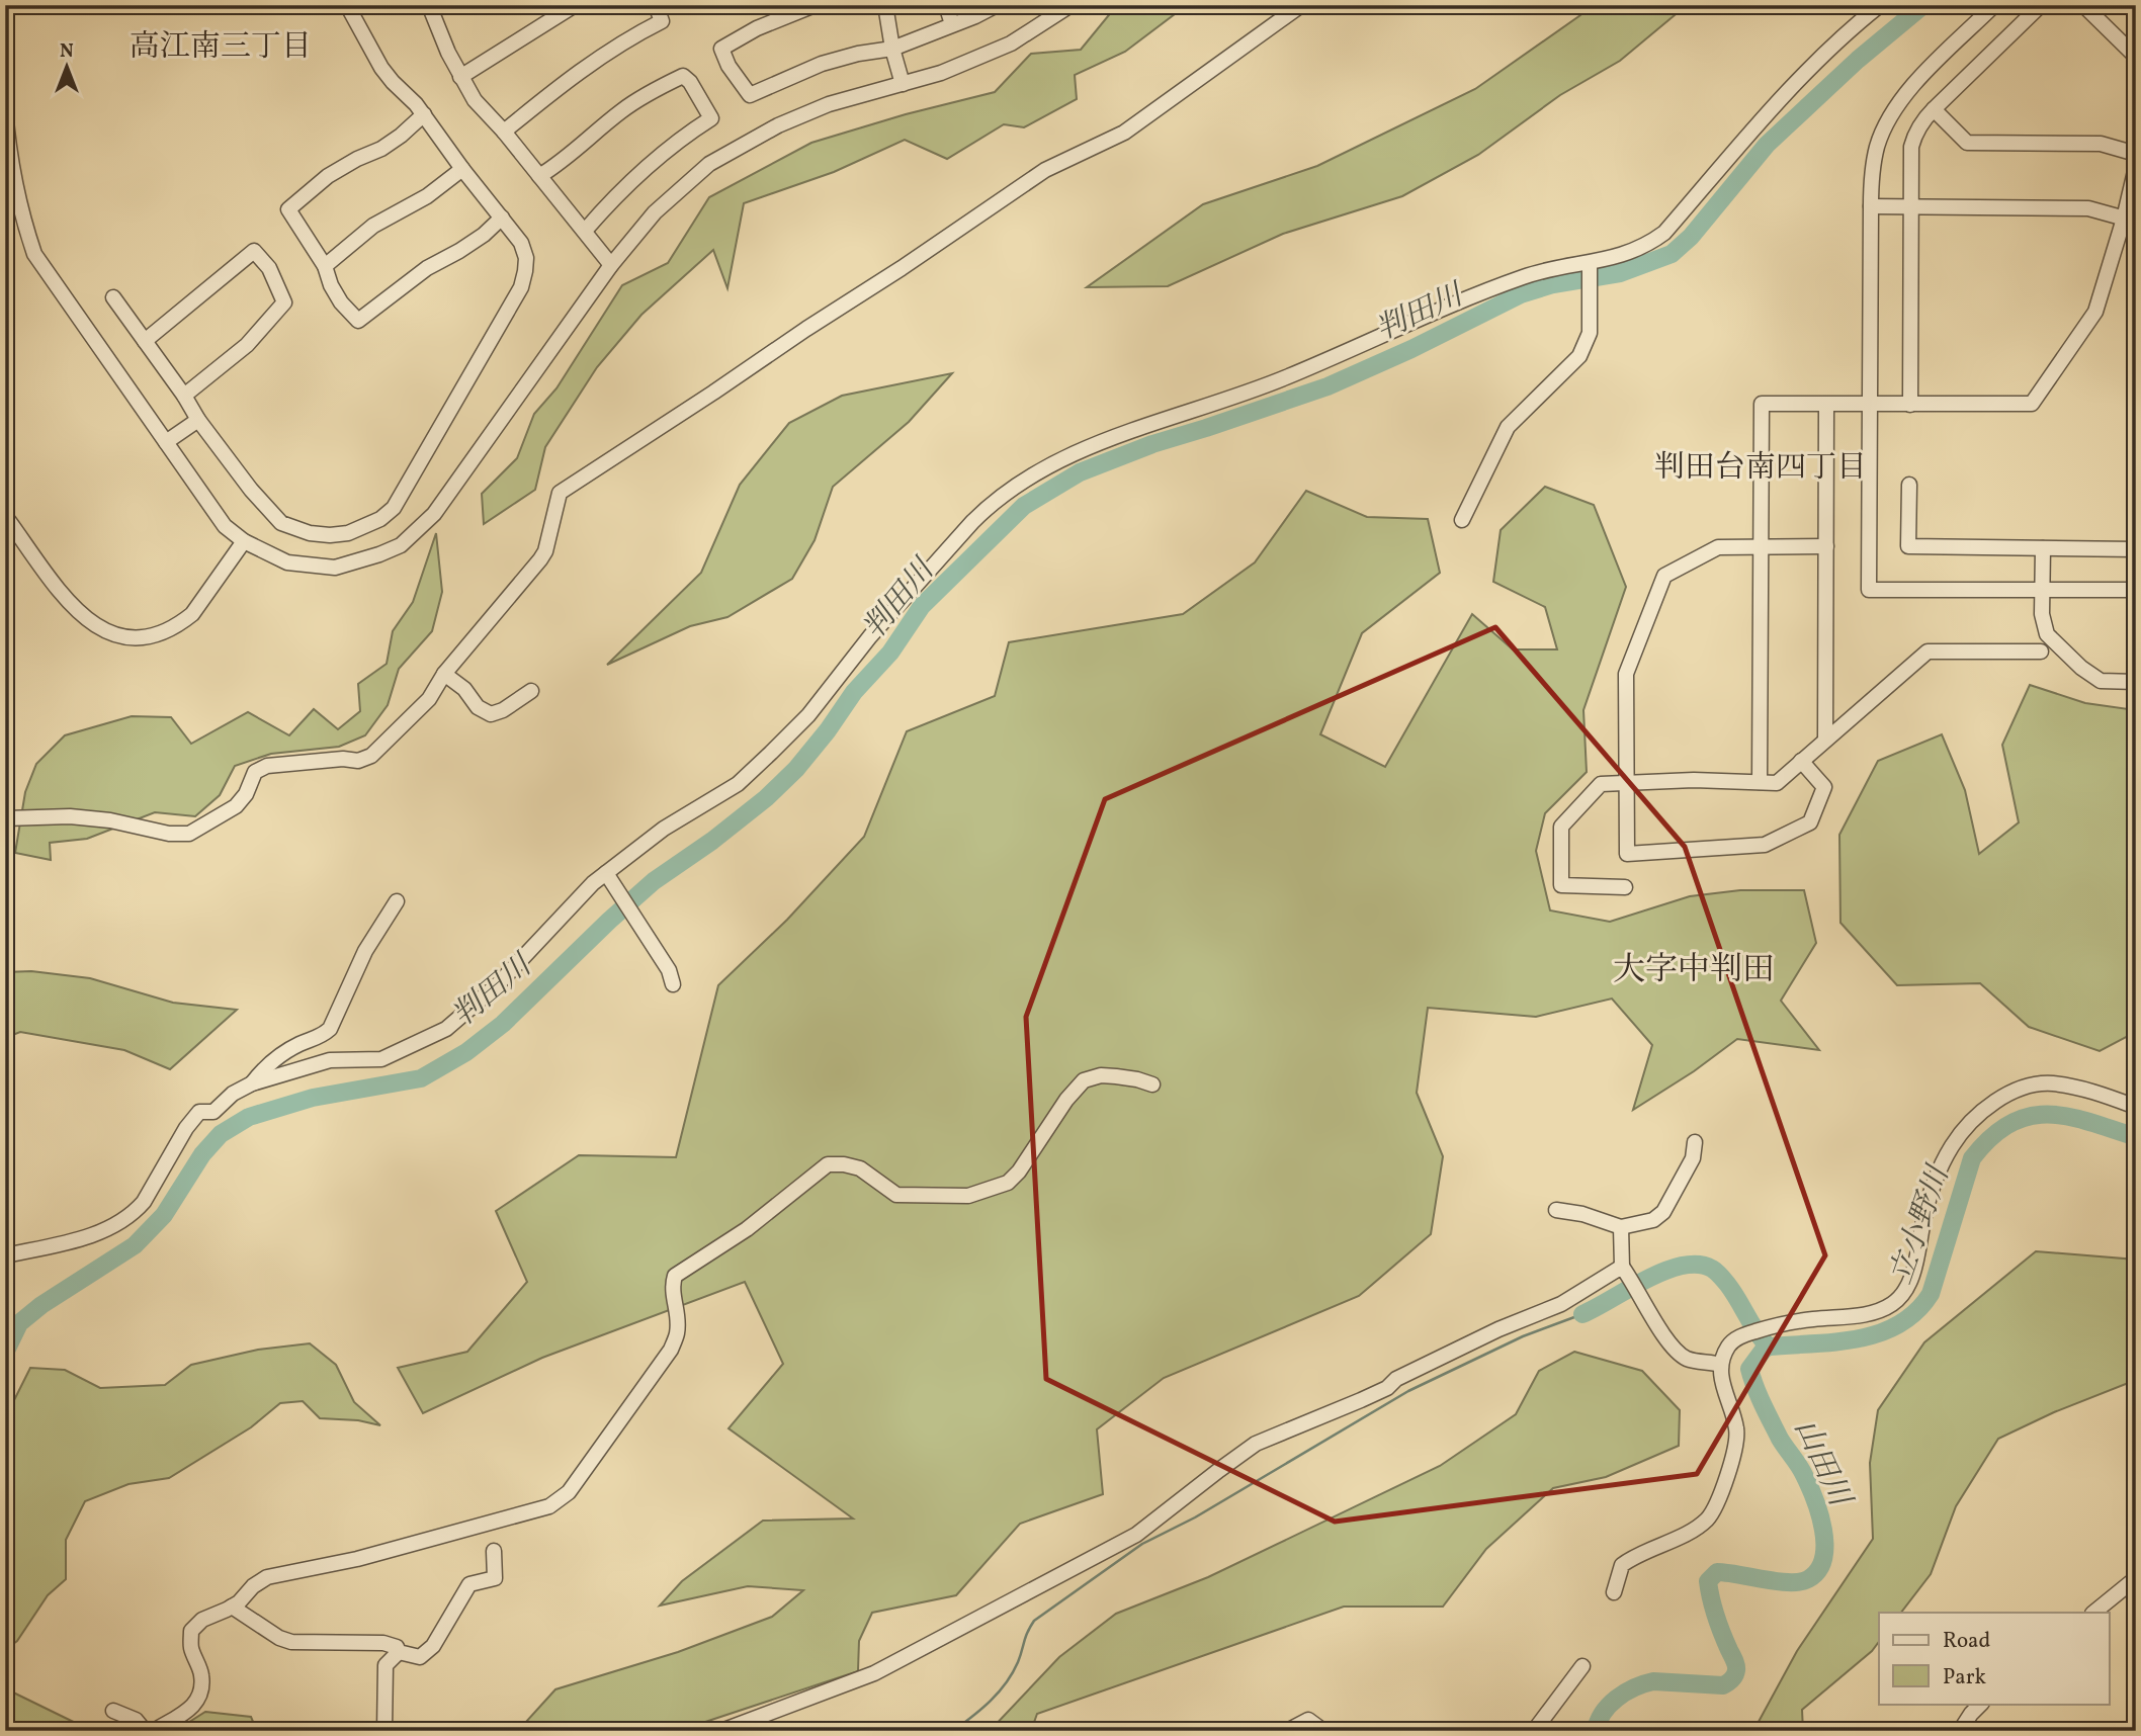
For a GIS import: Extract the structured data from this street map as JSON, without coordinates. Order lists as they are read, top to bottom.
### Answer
{
  "districts": ["高江南三丁目", "判田台南四丁目", "大字中判田"],
  "water": ["判田川", "立小野川", "山田川"],
  "legend": ["Road", "Park"],
  "north": "top"
}
